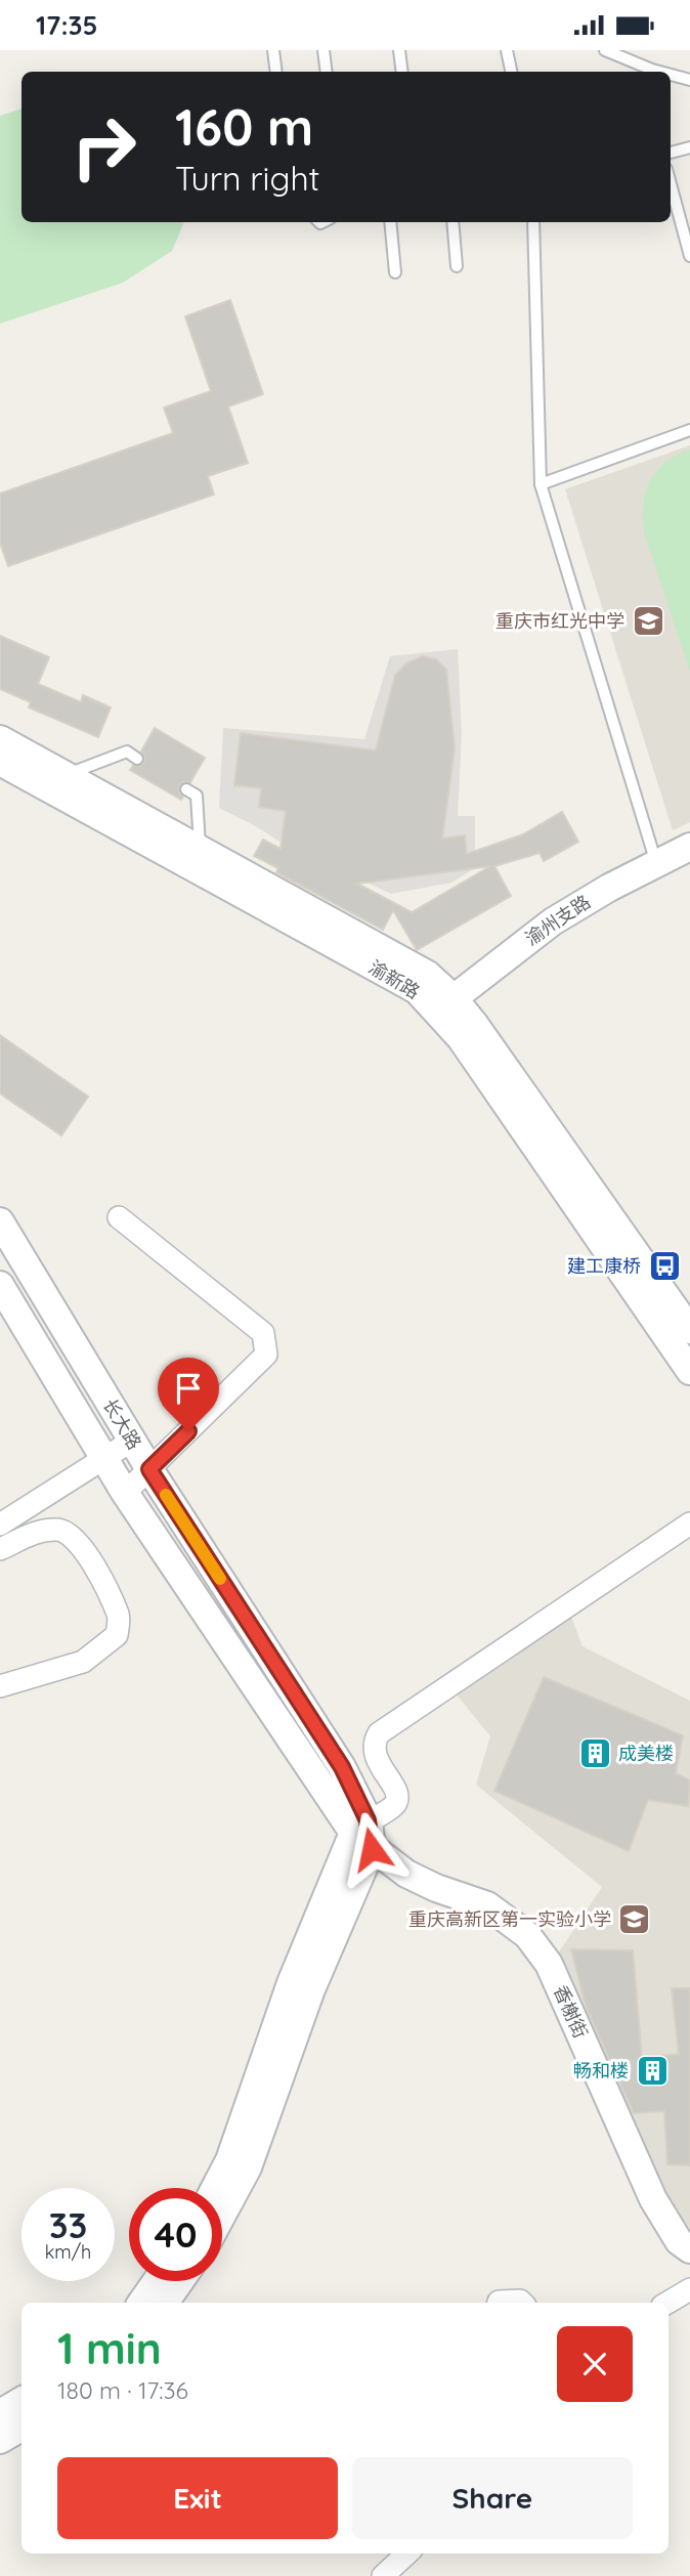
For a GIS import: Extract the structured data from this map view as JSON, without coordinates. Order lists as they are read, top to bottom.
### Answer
{
  "streets": {
    "street": [
      "渝州支路",
      "渝新路",
      "长大路",
      "香榭街"
    ]
  },
  "crossings": [
    ["渝州支路", "渝新路"],
    ["长大路", "香榭街"]
  ],
  "places": {
    "school or university": ["重庆市红光中学", "重庆高新区第一实验小学"],
    "bus stop": ["建工康桥"],
    "building": ["成美楼", "畅和楼"]
  },
  "page": {
    "status": "17:35",
    "turn": ["160 m", "Turn right"],
    "speed": "33 km/h",
    "limit": "40",
    "heading": ["1 min", "180 m · 17:36"],
    "buttons": ["Exit", "Share"]
  }
}
